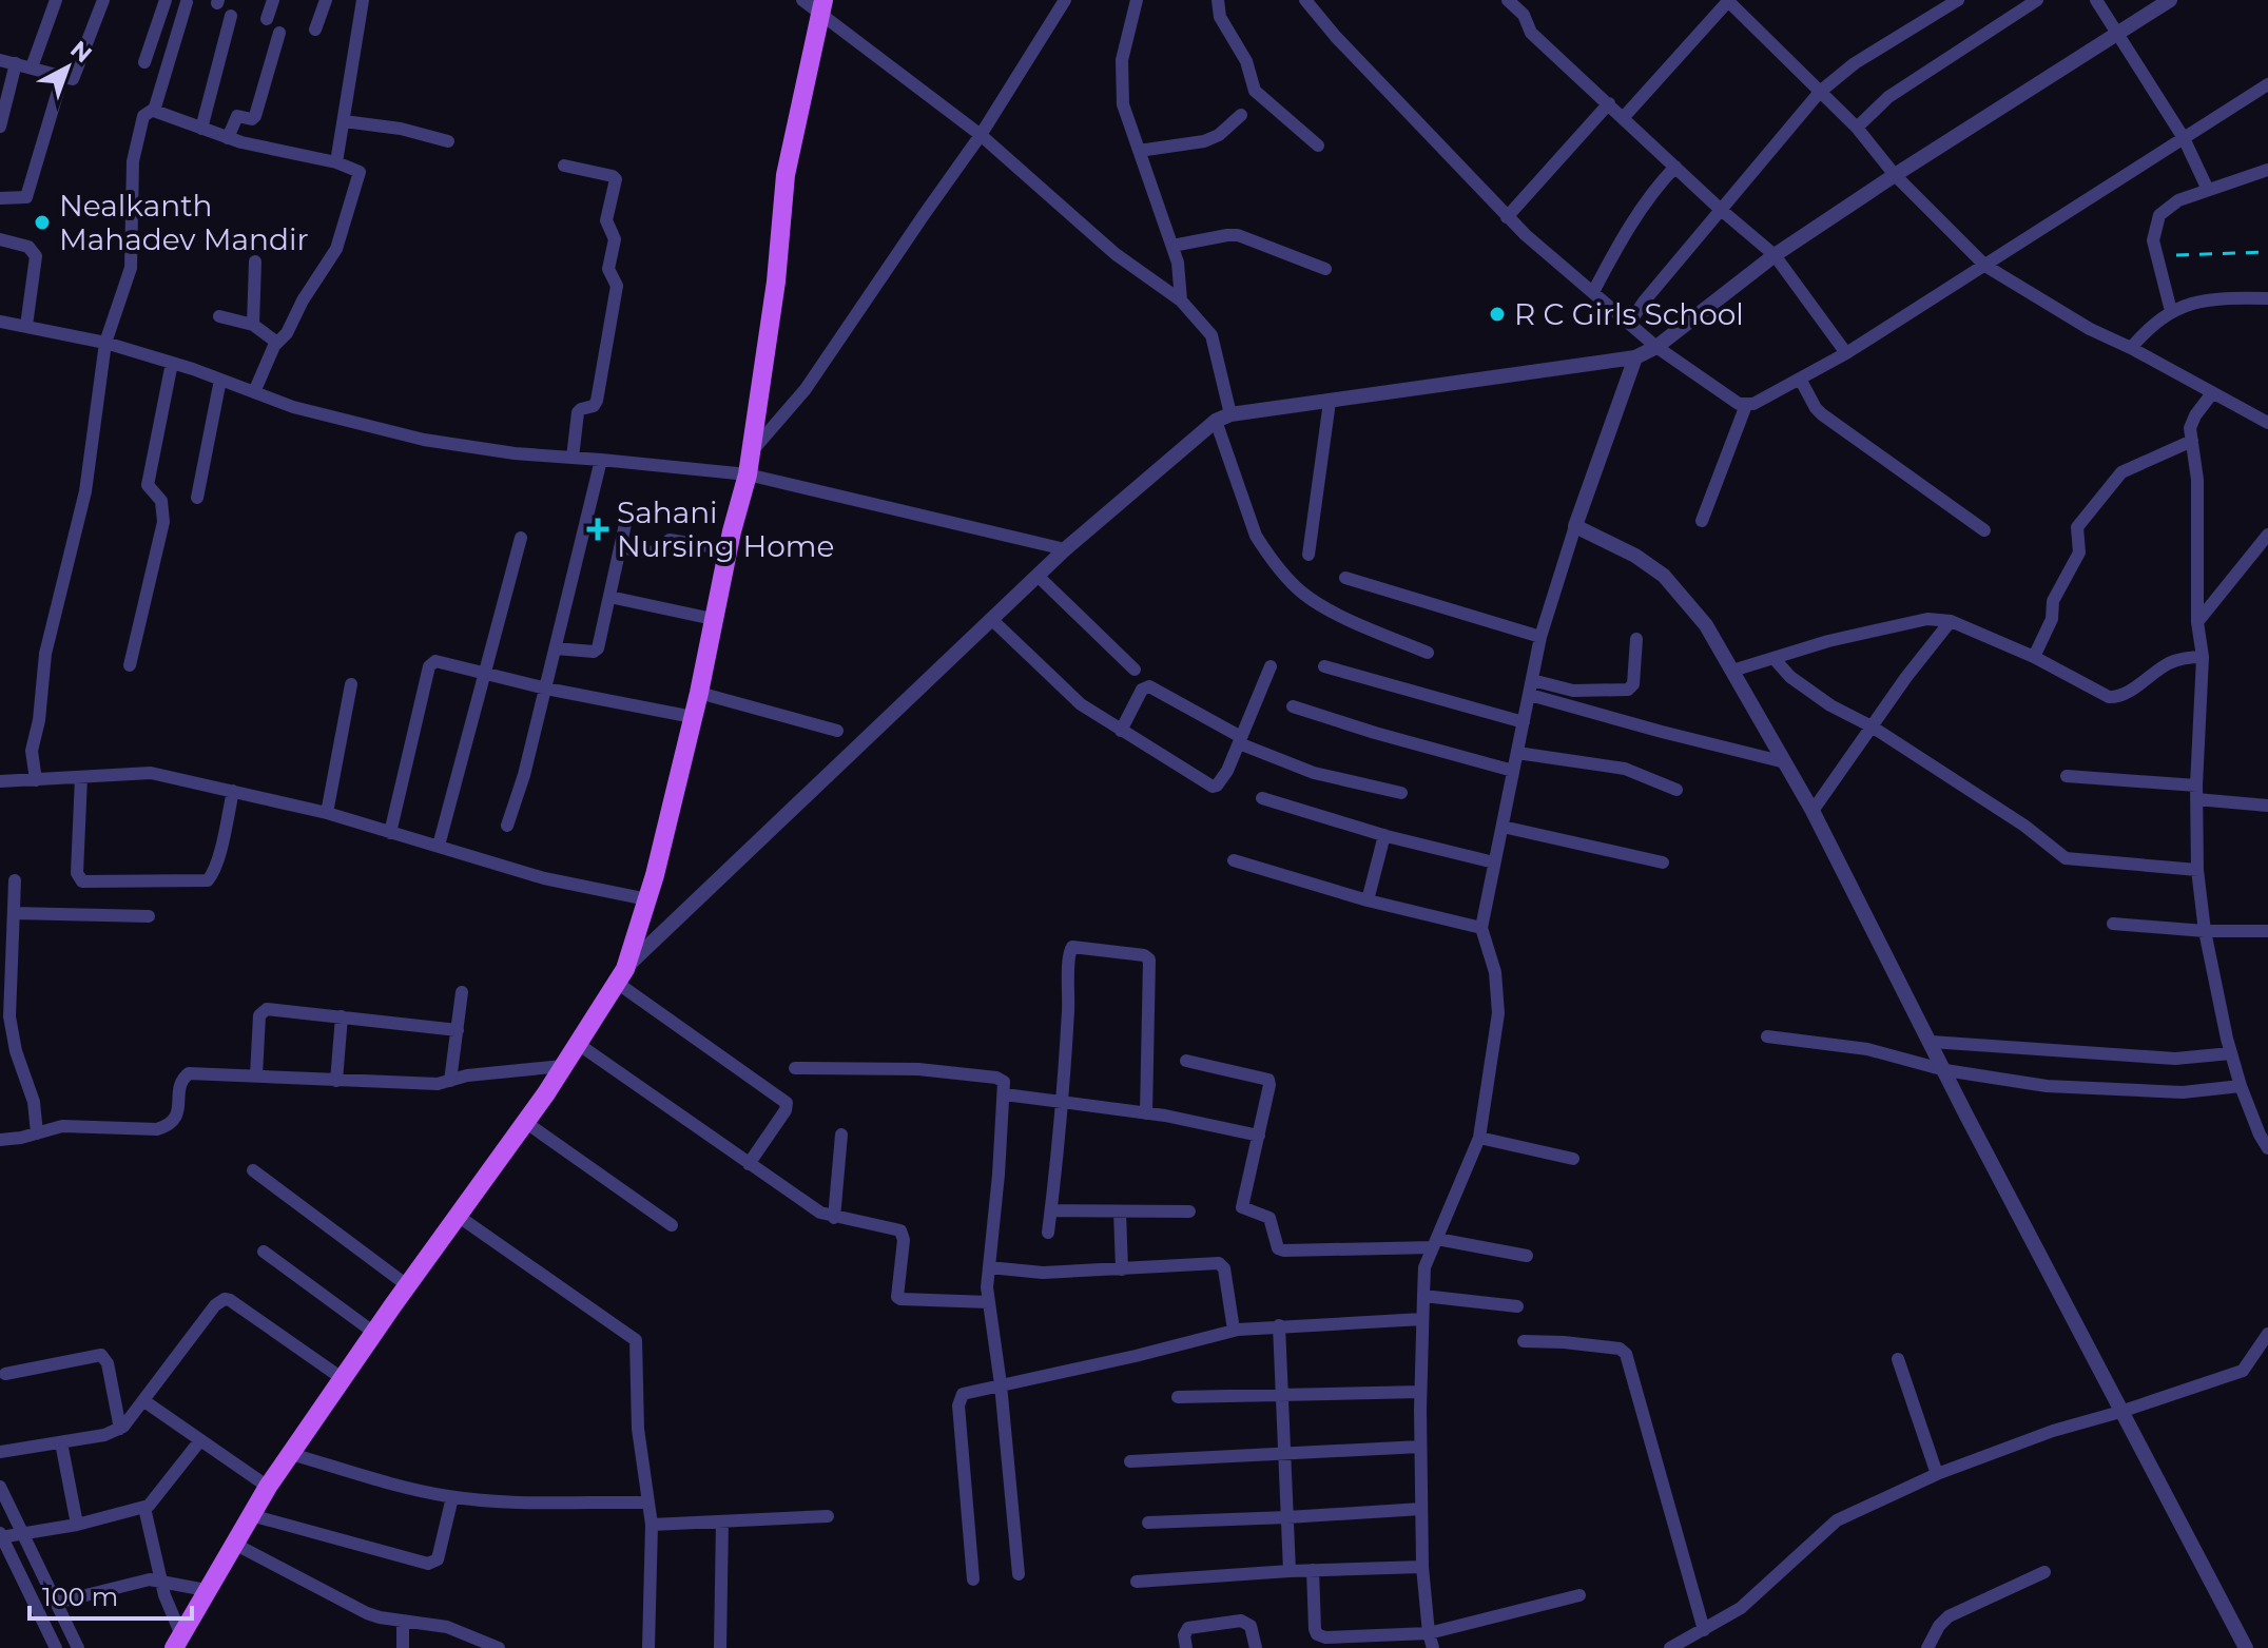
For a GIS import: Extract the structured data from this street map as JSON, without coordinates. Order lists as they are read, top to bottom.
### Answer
{
  "places": {
    "other": ["Nealkanth Mahadev Mandir", "R C Girls School"],
    "health": ["Sahani Nursing Home"]
  },
  "scale_bar": "100 m",
  "north": "top right"
}
